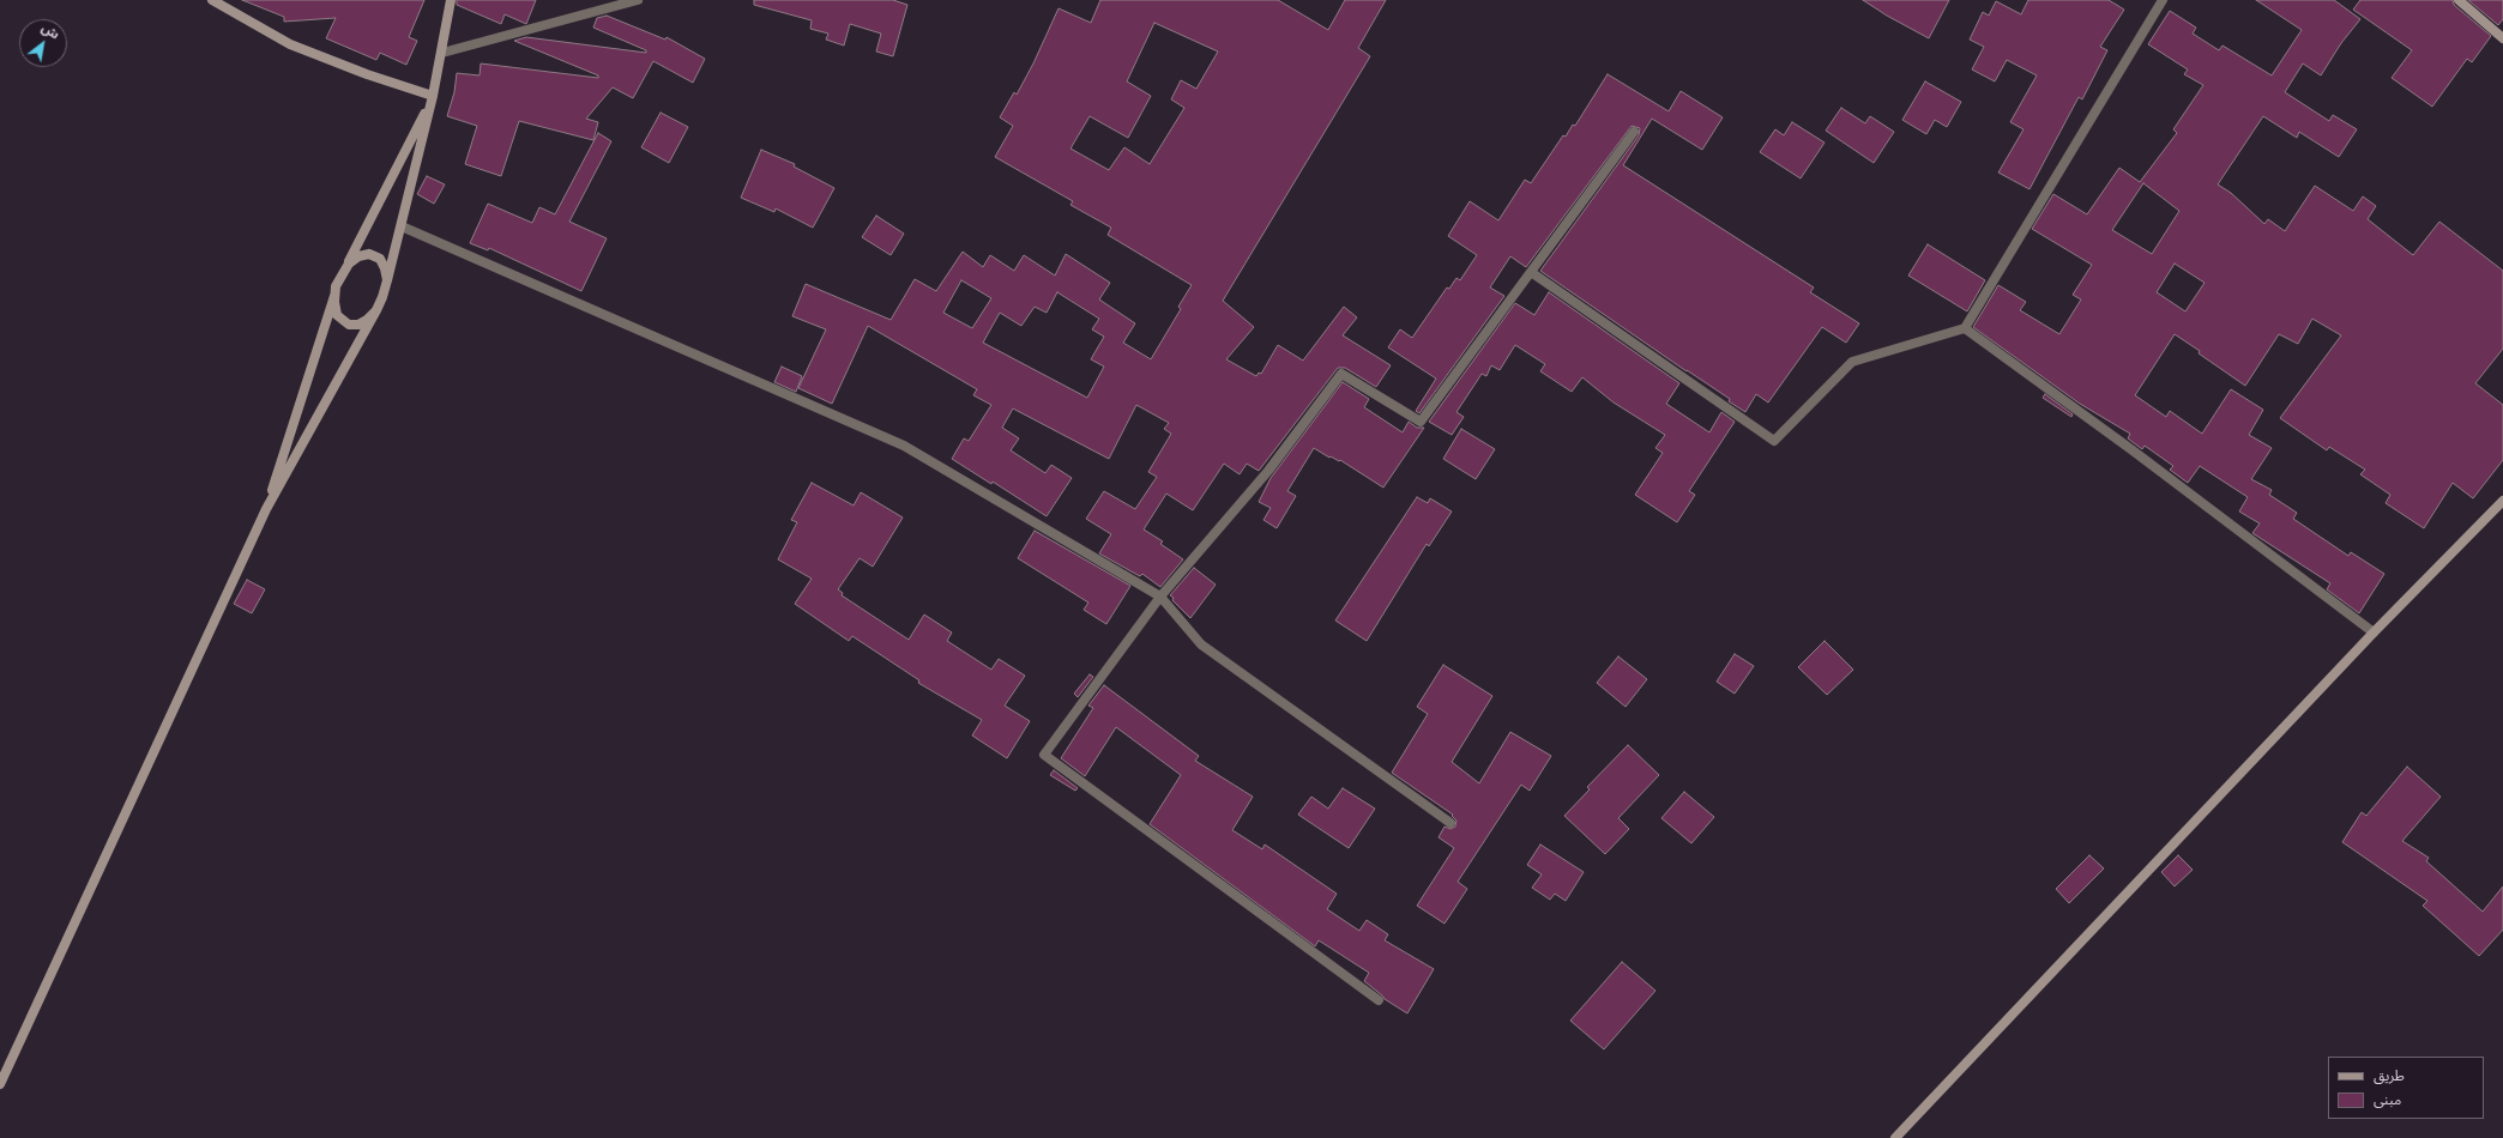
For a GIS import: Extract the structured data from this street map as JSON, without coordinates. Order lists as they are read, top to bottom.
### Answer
{
  "legend": ["طريق", "مبنى"],
  "north": "top right"
}
